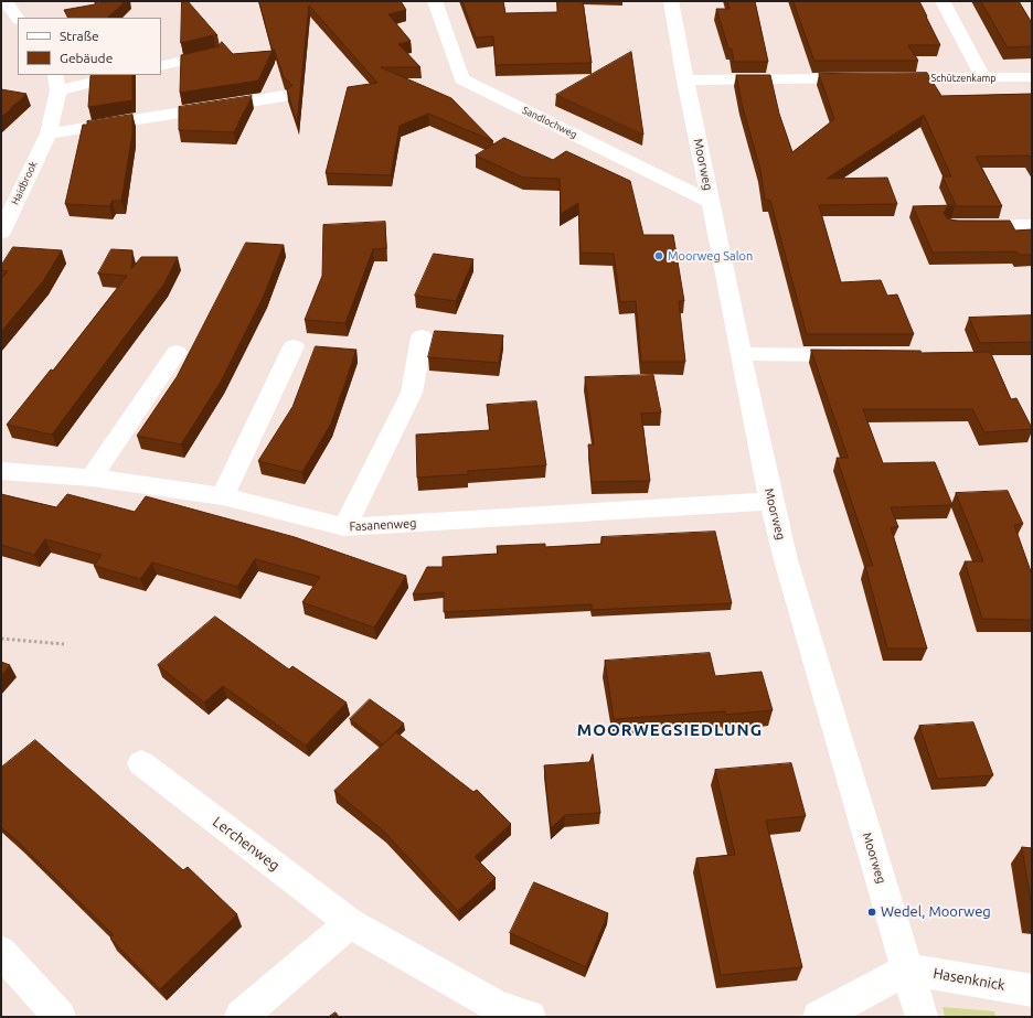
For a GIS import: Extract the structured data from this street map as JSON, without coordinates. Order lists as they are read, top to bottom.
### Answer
{
  "streets": {
    "street": [
      "Schützenkamp",
      "Sandlochweg",
      "Moorweg",
      "Haidbrook",
      "Fasanenweg",
      "Lerchenweg",
      "Hasenknick"
    ]
  },
  "crossings": [
    ["Schützenkamp", "Moorweg"],
    ["Sandlochweg", "Moorweg"],
    ["Moorweg", "Fasanenweg"],
    ["Moorweg", "Hasenknick"]
  ],
  "districts": ["MOORWEGSIEDLUNG"],
  "places": ["Moorweg Salon", "Wedel, Moorweg"],
  "legend": ["Straße", "Gebäude"]
}
